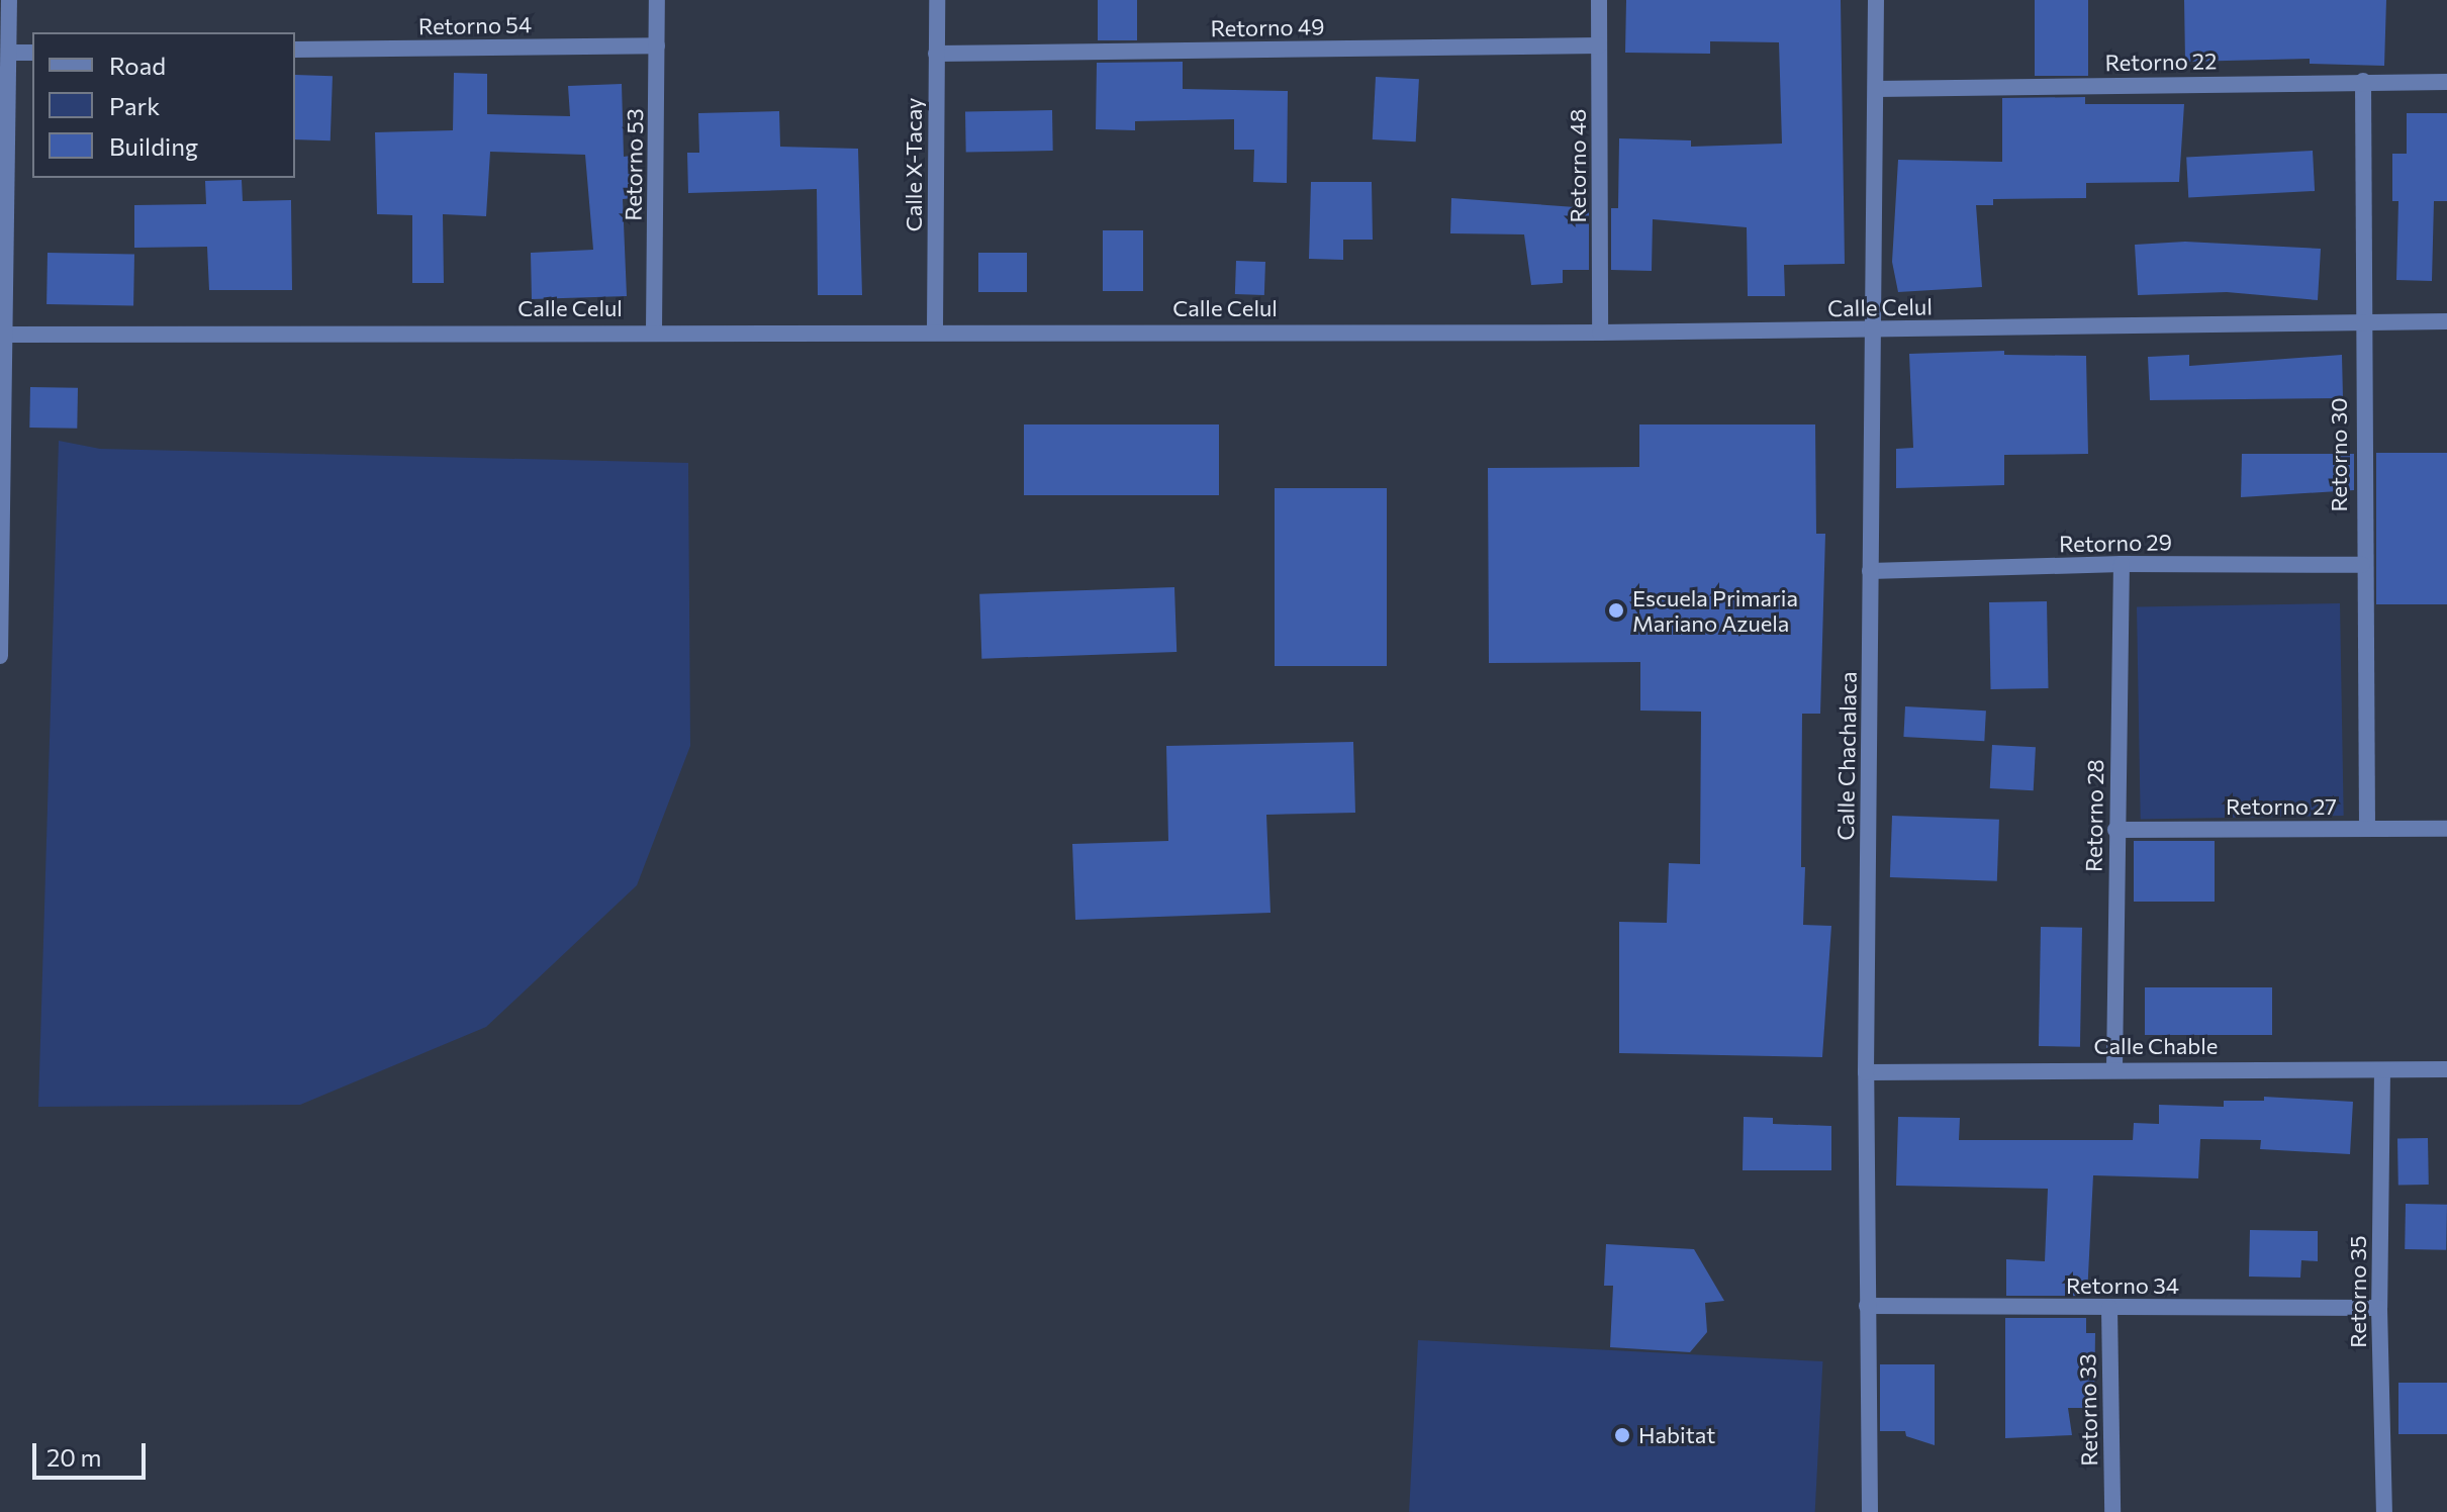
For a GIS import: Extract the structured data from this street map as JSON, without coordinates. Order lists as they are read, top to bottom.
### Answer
{
  "streets": {
    "street": [
      "Retorno 54",
      "Retorno 49",
      "Retorno 22",
      "Retorno 53",
      "Calle X-Tacay",
      "Retorno 48",
      "Calle Celul",
      "Retorno 30",
      "Retorno 29",
      "Calle Chachalaca",
      "Retorno 27",
      "Retorno 28",
      "Calle Chable",
      "Retorno 34",
      "Retorno 35",
      "Retorno 33"
    ]
  },
  "crossings": [
    ["Retorno 54", "Retorno 53"],
    ["Retorno 49", "Calle X-Tacay"],
    ["Retorno 49", "Retorno 48"],
    ["Retorno 22", "Retorno 30"],
    ["Retorno 22", "Calle Chachalaca"],
    ["Retorno 53", "Calle Celul"],
    ["Calle X-Tacay", "Calle Celul"],
    ["Retorno 48", "Calle Celul"],
    ["Calle Celul", "Retorno 30"],
    ["Calle Celul", "Calle Chachalaca"],
    ["Retorno 30", "Retorno 29"],
    ["Retorno 30", "Retorno 27"],
    ["Retorno 29", "Calle Chachalaca"],
    ["Retorno 29", "Retorno 28"],
    ["Calle Chachalaca", "Calle Chable"],
    ["Calle Chachalaca", "Retorno 34"],
    ["Retorno 27", "Retorno 28"],
    ["Retorno 28", "Calle Chable"],
    ["Calle Chable", "Retorno 35"],
    ["Retorno 34", "Retorno 35"],
    ["Retorno 34", "Retorno 33"]
  ],
  "places": ["Escuela Primaria Mariano Azuela", "Habitat"],
  "legend": ["Road", "Park", "Building"],
  "scale_bar": "20 m"
}
